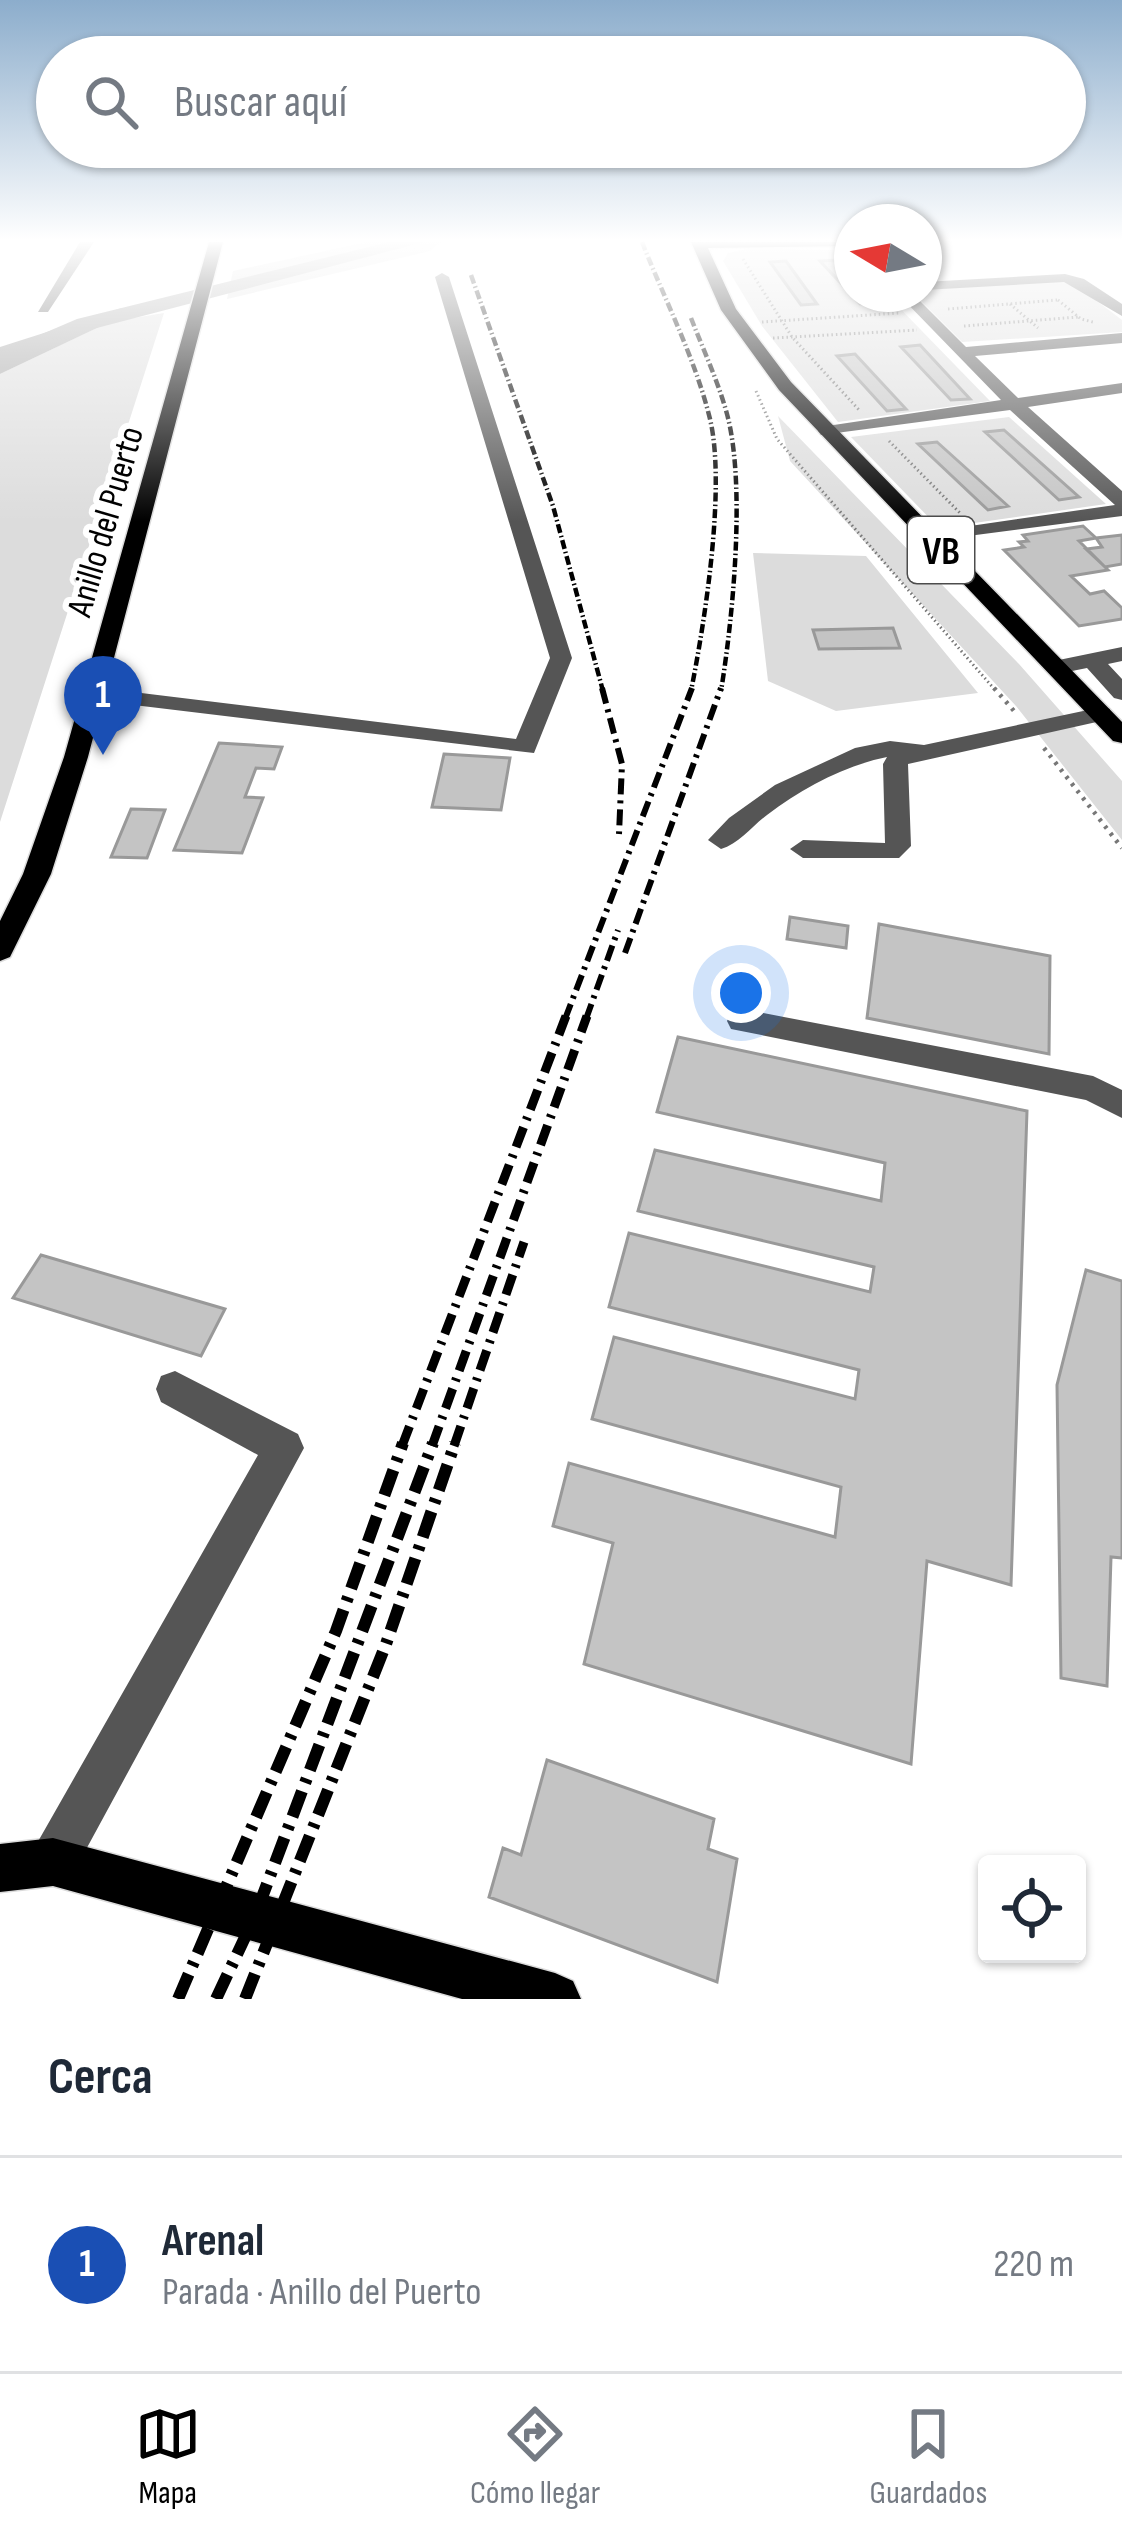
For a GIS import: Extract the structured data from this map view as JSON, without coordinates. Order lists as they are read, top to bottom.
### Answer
{
  "streets": {
    "main road": ["Anillo del Puerto", "VB"]
  },
  "north": "left",
  "page": {
    "search": "Buscar aquí",
    "pins": "1",
    "heading": "Cerca",
    "list": [
      {
        "mark": "1",
        "name": "Arenal",
        "note": "Parada · Anillo del Puerto",
        "value": "220 m"
      }
    ],
    "nav": ["Mapa", "Cómo llegar", "Guardados"]
  }
}
